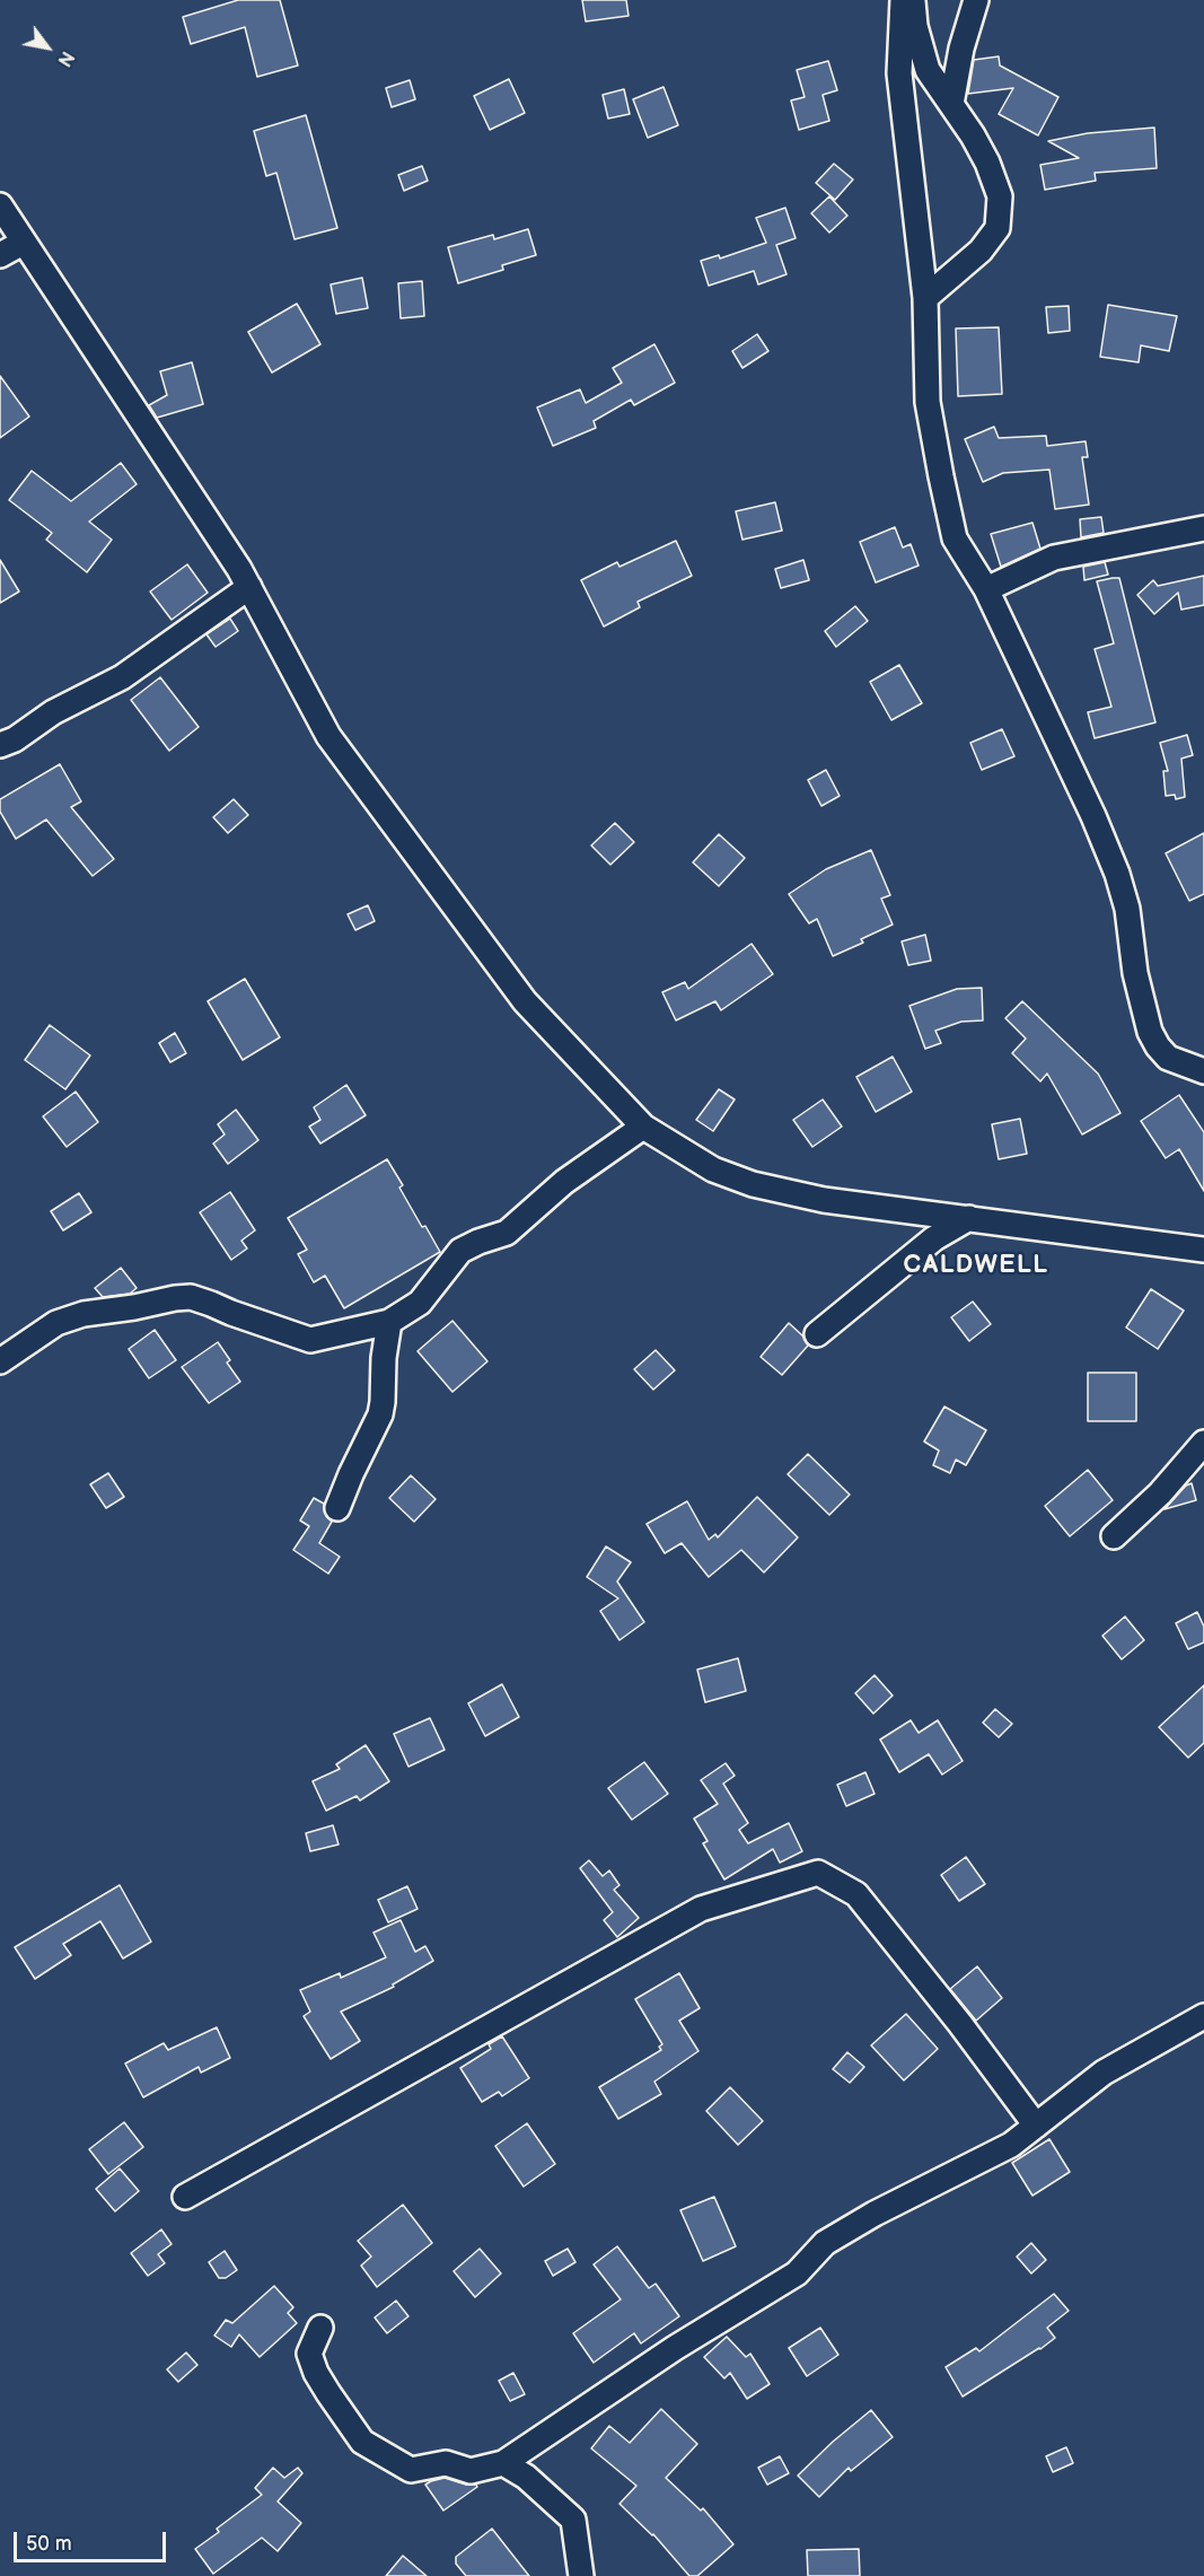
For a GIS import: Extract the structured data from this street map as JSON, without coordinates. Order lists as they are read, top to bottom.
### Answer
{
  "districts": ["CALDWELL"],
  "scale_bar": "50 m",
  "north": "bottom right"
}
